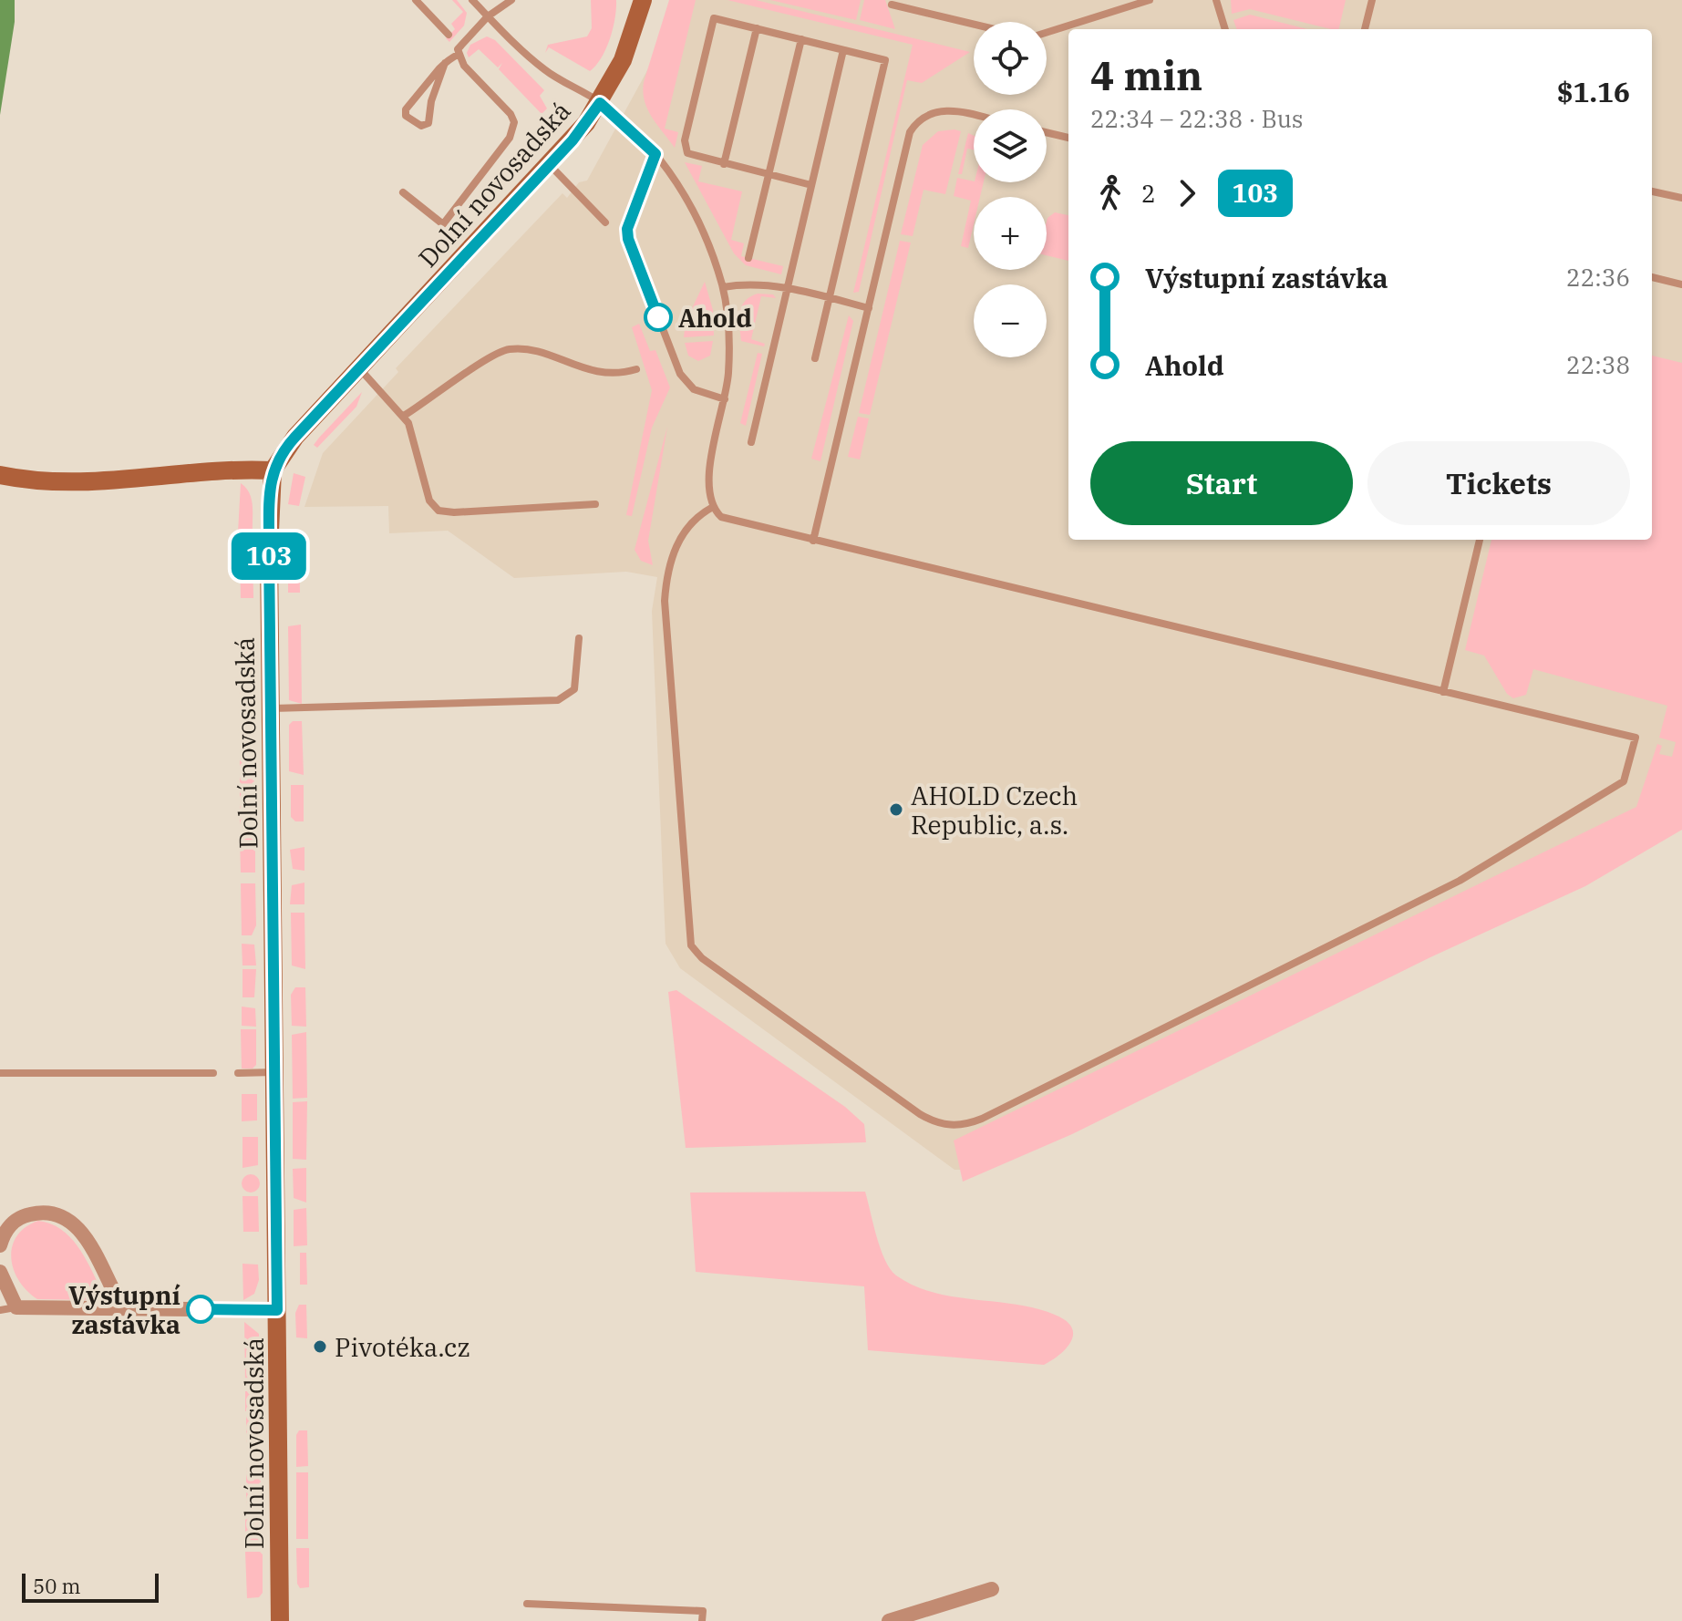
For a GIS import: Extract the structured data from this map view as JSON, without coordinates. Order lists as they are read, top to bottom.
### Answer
{
  "streets": {
    "main road": ["Dolní novosadská"]
  },
  "places": [
    "Ahold",
    "AHOLD Czech Republic, a.s.",
    "Výstupní zastávka",
    "Pivotéka.cz"
  ],
  "lines": ["bus line 103"],
  "scale_bar": "50 m",
  "page": {
    "on_map": "103",
    "map_buttons": ["+", "−"],
    "heading": ["4 min", "22:34 – 22:38 · Bus", "$1.16"],
    "legs": ["2", "103"],
    "list": [
      {
        "name": "Výstupní zastávka",
        "value": "22:36"
      },
      {
        "name": "Ahold",
        "value": "22:38"
      }
    ],
    "buttons": ["Start", "Tickets"],
    "scale": "50 m"
  }
}
